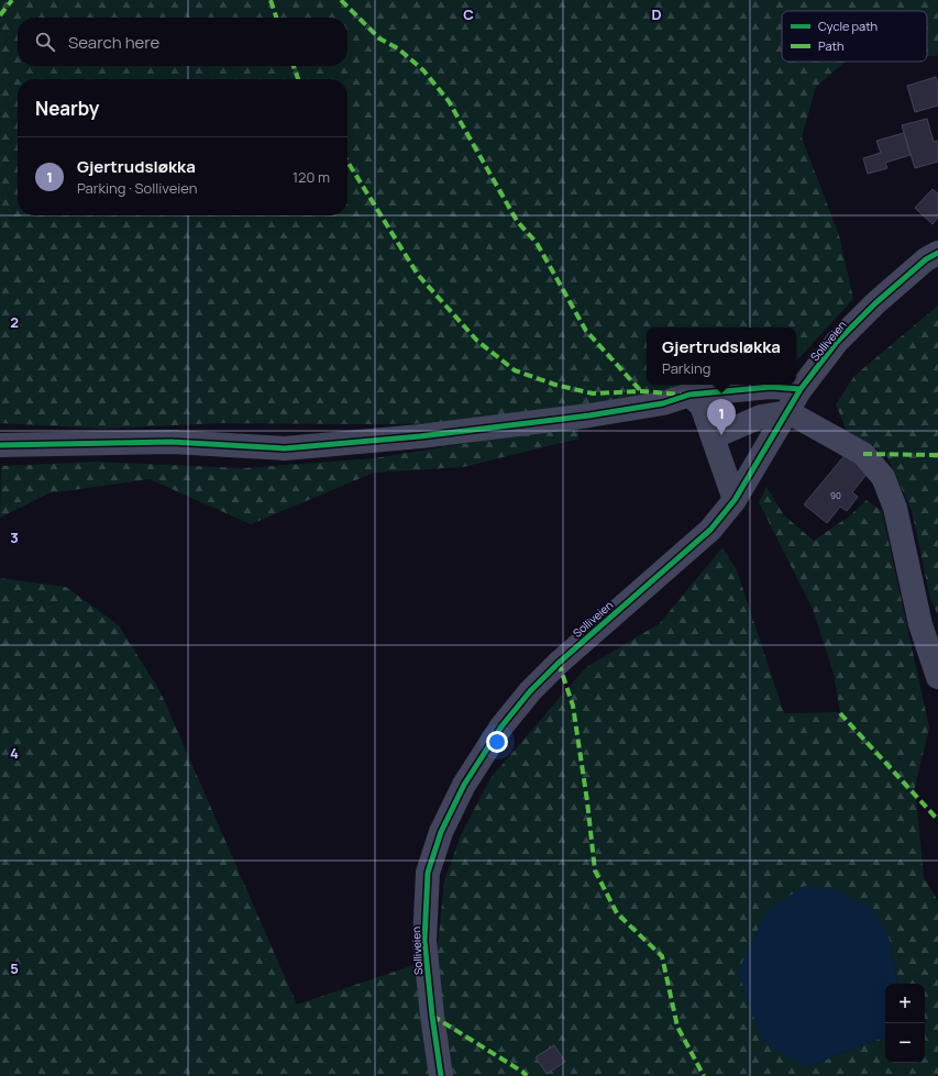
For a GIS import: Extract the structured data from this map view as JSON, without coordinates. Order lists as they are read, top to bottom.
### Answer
{
  "streets": {
    "street": ["Solliveien"]
  },
  "house_numbers": ["90"],
  "legend": ["Cycle path", "Path"],
  "page": {
    "search": "Search here",
    "heading": "Nearby",
    "list": [
      {
        "mark": "1",
        "name": "Gjertrudsløkka",
        "note": "Parking · Solliveien",
        "value": "120 m"
      }
    ],
    "popup": ["Gjertrudsløkka", "Parking"],
    "pins": "1",
    "map_buttons": ["+", "−"]
  },
  "grid": {
    "columns": ["C", "D"],
    "rows": [
      "2",
      "3",
      "4",
      "5"
    ]
  }
}
